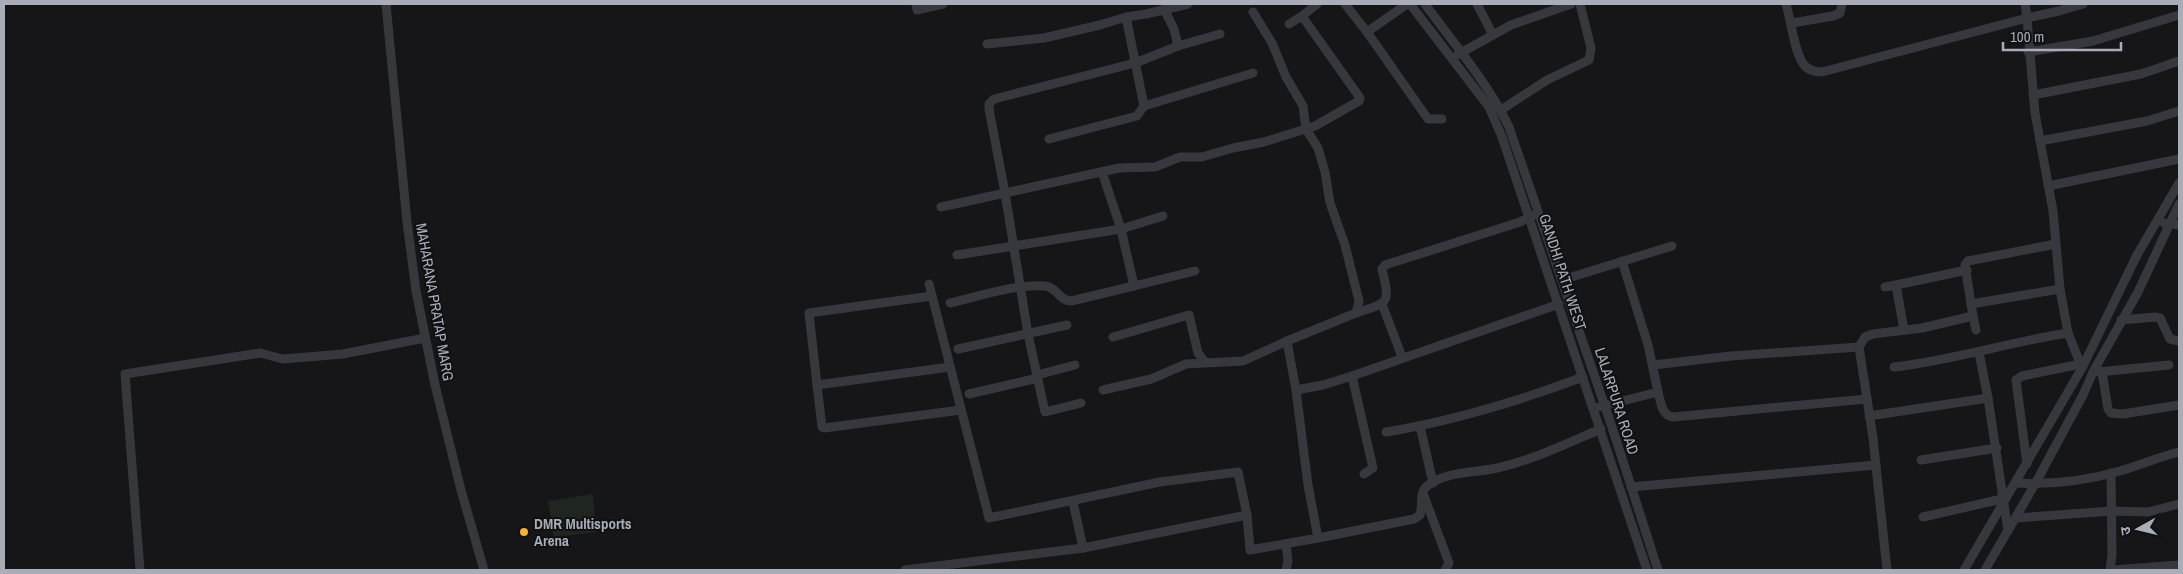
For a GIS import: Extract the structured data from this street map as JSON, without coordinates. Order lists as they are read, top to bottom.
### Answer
{
  "streets": {
    "street": ["GANDHI PATH WEST", "MAHARANA PRATAP MARG", "LALARPURA ROAD"]
  },
  "crossings": [
    ["GANDHI PATH WEST", "LALARPURA ROAD"]
  ],
  "places": ["DMR Multisports Arena"],
  "scale_bar": "100 m",
  "north": "left"
}
